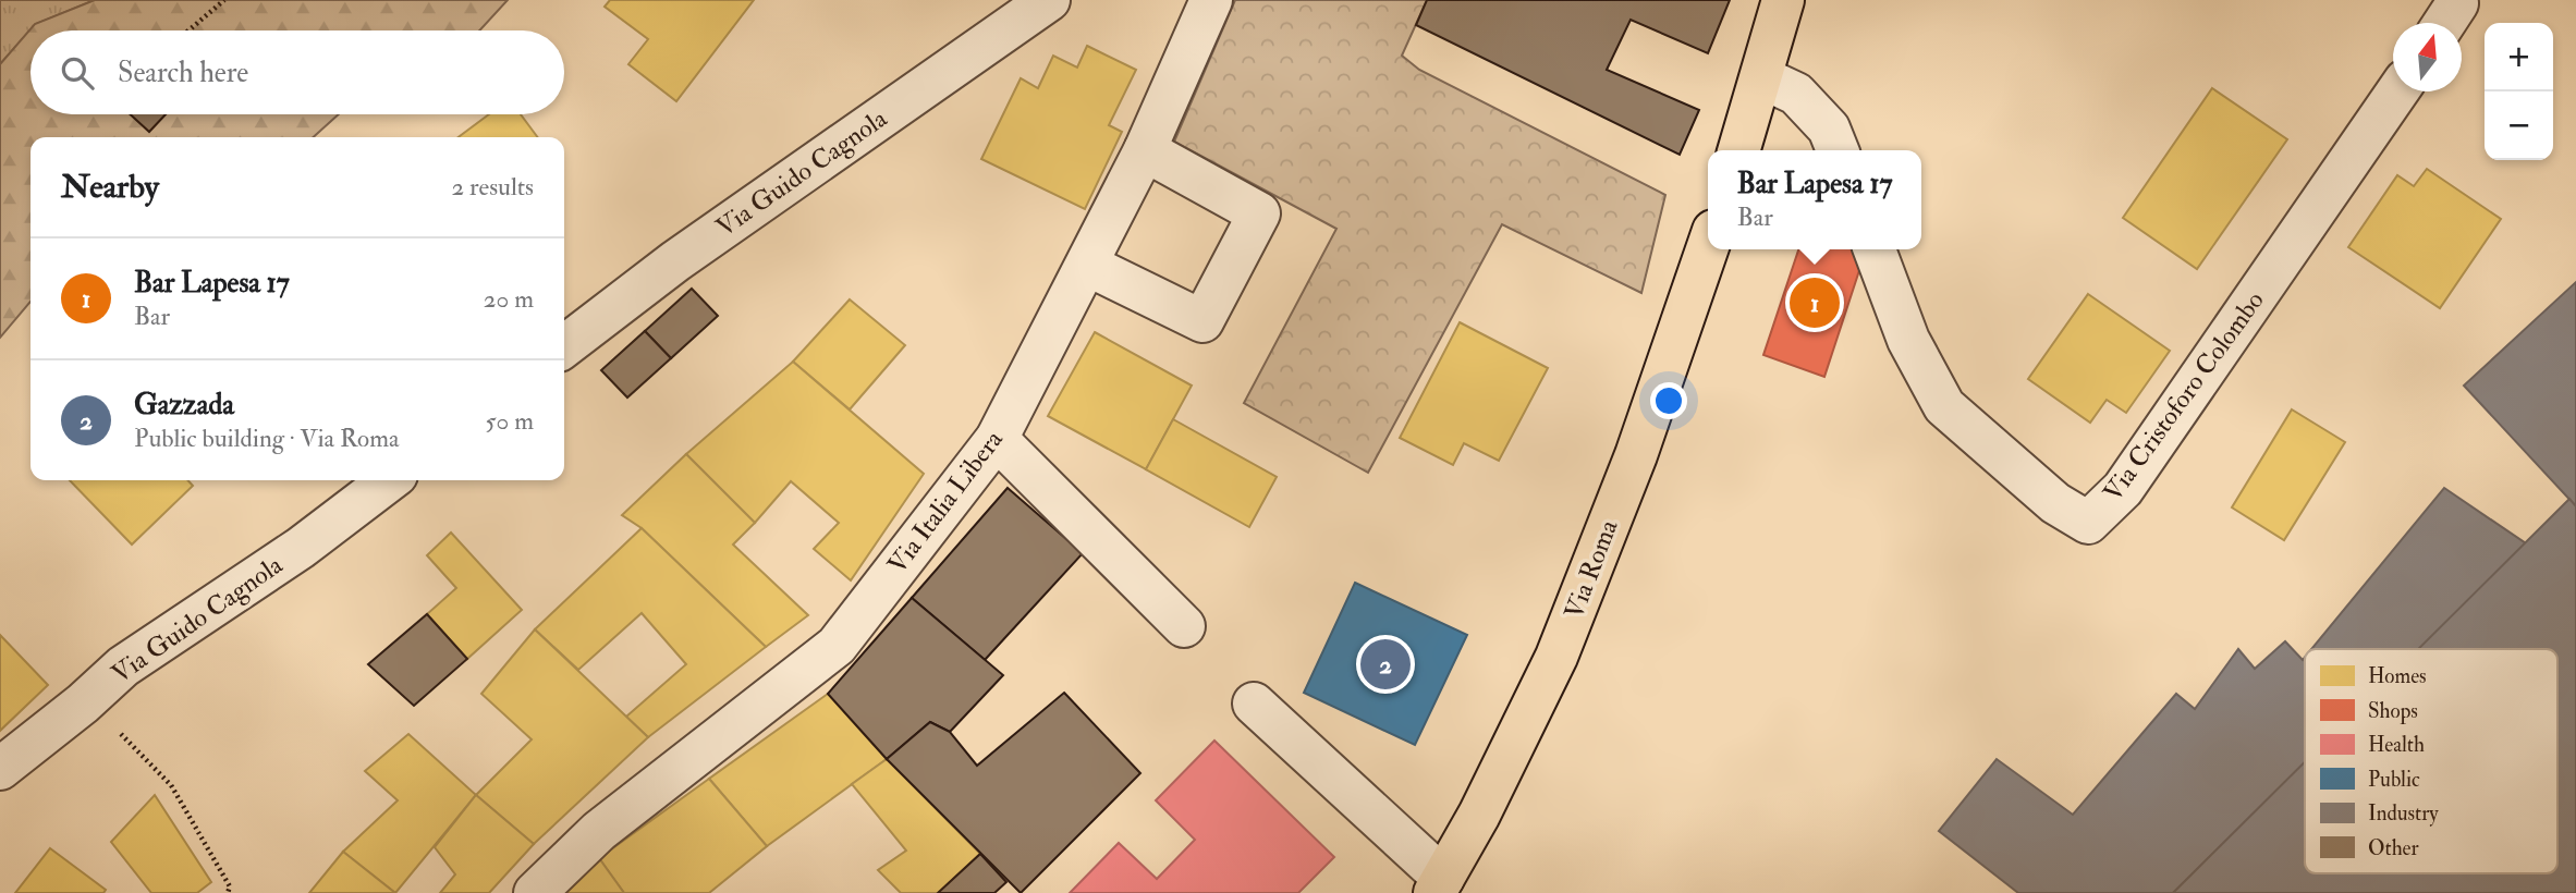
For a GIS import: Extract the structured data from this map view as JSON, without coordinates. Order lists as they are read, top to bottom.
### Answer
{
  "streets": {
    "main road": ["Via Roma"],
    "street": ["Via Guido Cagnola", "Via Cristoforo Colombo", "Via Italia Libera"]
  },
  "legend": [
    "Homes",
    "Shops",
    "Health",
    "Public",
    "Industry",
    "Other"
  ],
  "north": "top",
  "page": {
    "map_buttons": ["+", "−"],
    "search": "Search here",
    "heading": ["Nearby", "2 results"],
    "popup": ["Bar Lapesa 17", "Bar"],
    "list": [
      {
        "mark": "1",
        "name": "Bar Lapesa 17",
        "note": "Bar",
        "value": "20 m"
      },
      {
        "mark": "2",
        "name": "Gazzada",
        "note": "Public building · Via Roma",
        "value": "50 m"
      }
    ],
    "pins": ["1", "2"]
  }
}
